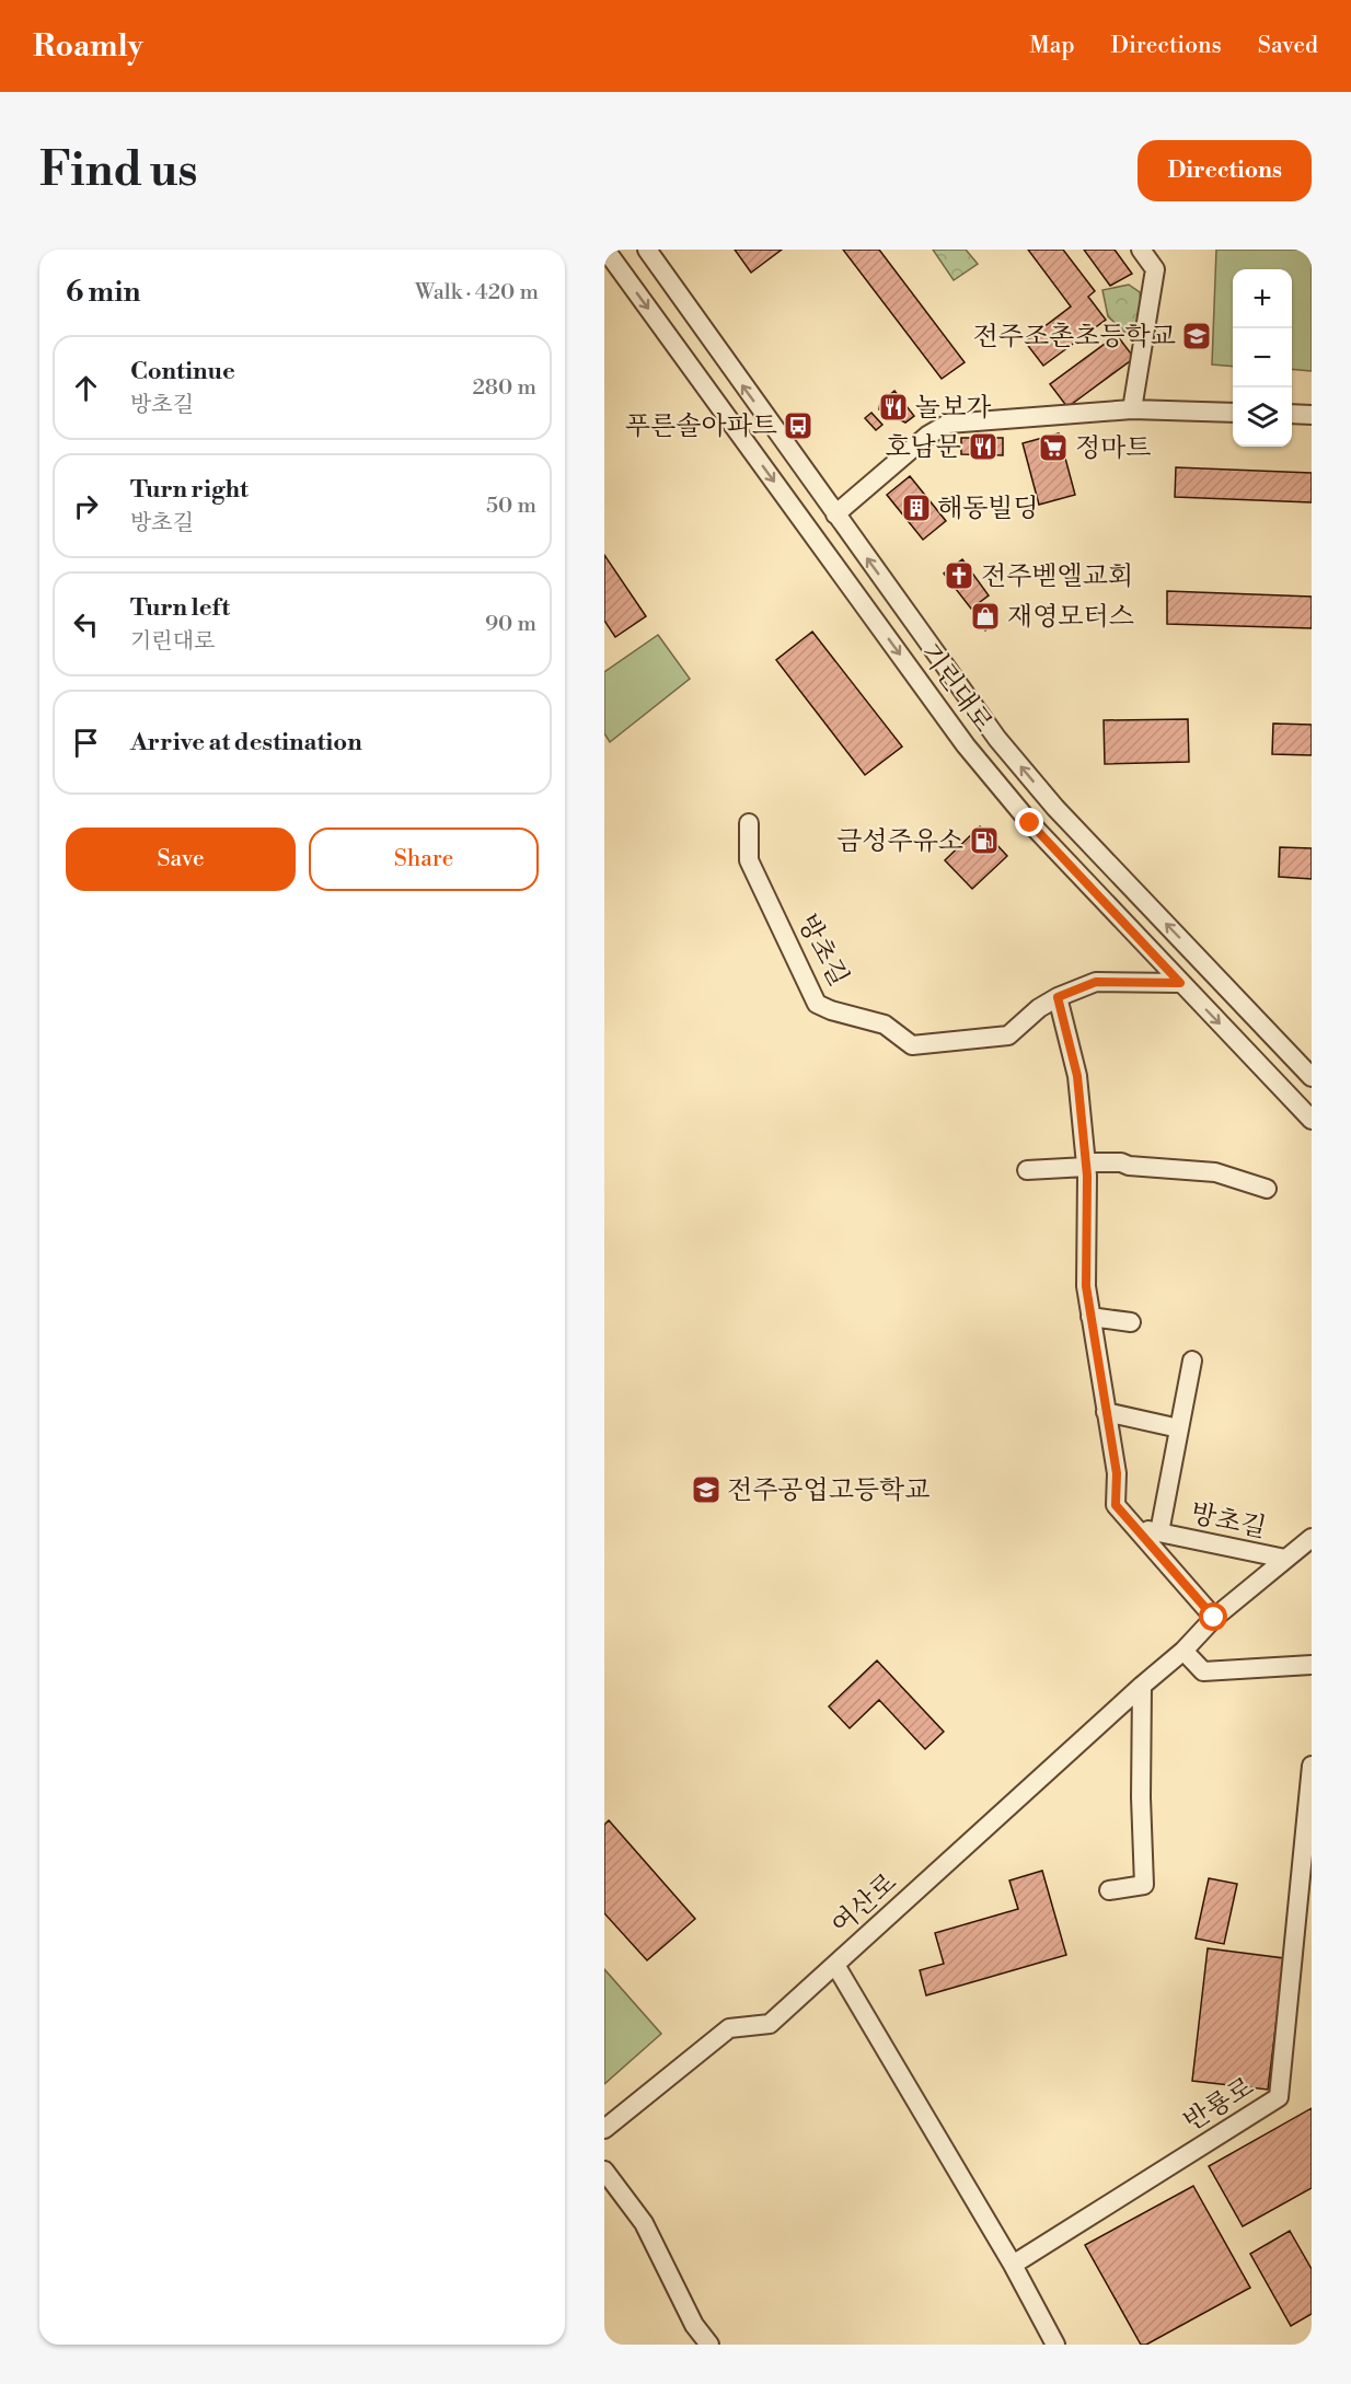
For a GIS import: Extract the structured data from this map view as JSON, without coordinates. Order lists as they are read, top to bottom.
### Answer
{
  "streets": {
    "street": [
      "기린대로",
      "방초길",
      "여산로",
      "반룡로"
    ]
  },
  "crossings": [
    ["기린대로", "방초길"],
    ["방초길", "여산로"]
  ],
  "places": {
    "school or university": ["전주조촌초등학교", "전주공업고등학교"],
    "restaurant": ["놀보가", "호남문"],
    "bus stop": ["푸른솔아파트"],
    "supermarket": ["정마트"],
    "building": ["해동빌딩"],
    "church": ["전주벧엘교회"],
    "shop": ["재영모터스"],
    "fuel station": ["금성주유소"]
  },
  "page": {
    "header": "Roamly",
    "nav": ["Map", "Directions", "Saved"],
    "buttons": [
      "Directions",
      ["Save", "Share"]
    ],
    "title": "Find us",
    "heading": ["6 min", "Walk · 420 m"],
    "map_buttons": ["+", "−"],
    "list": [
      ["Continue", "방초길", "280 m"],
      ["Turn right", "방초길", "50 m"],
      ["Turn left", "기린대로", "90 m"],
      "Arrive at destination"
    ]
  }
}
